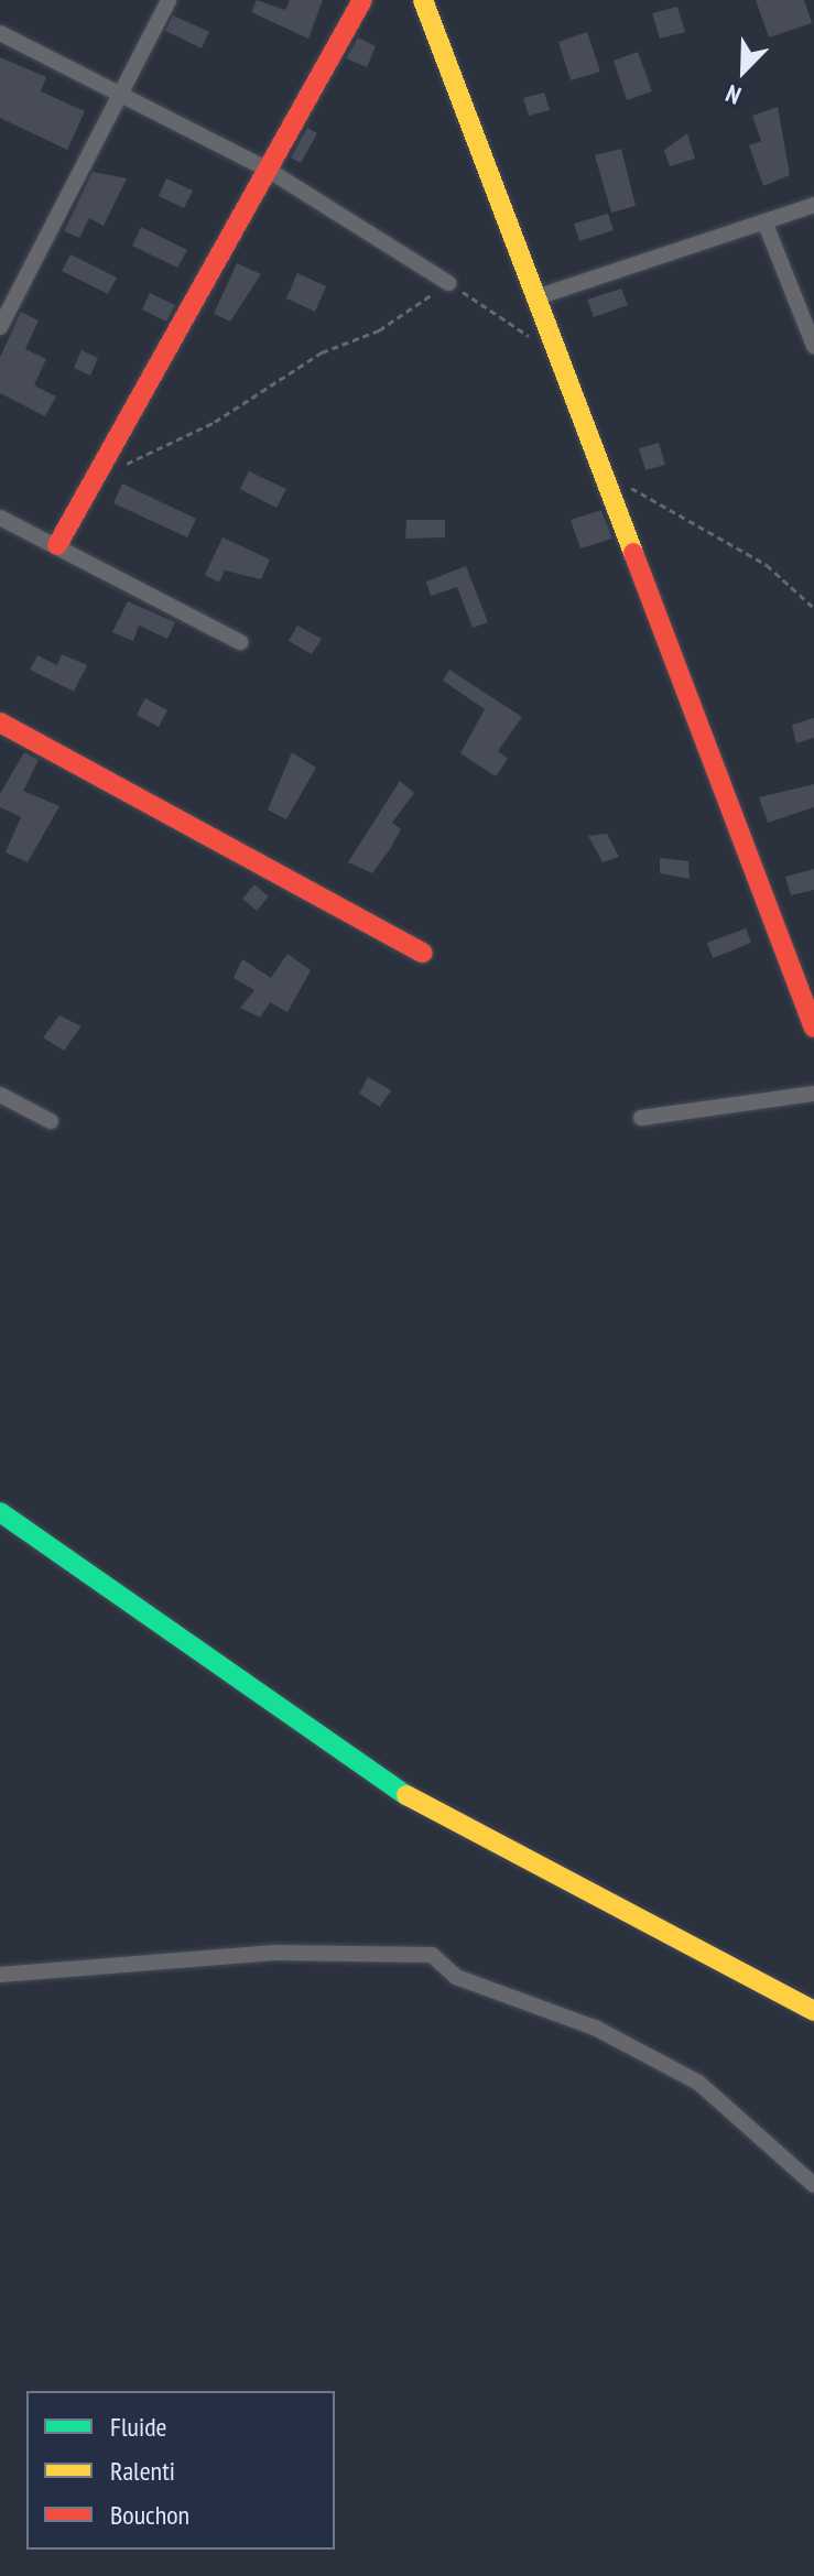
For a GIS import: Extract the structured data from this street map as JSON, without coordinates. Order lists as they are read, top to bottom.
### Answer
{
  "legend": ["Fluide", "Ralenti", "Bouchon"],
  "north": "bottom left"
}
